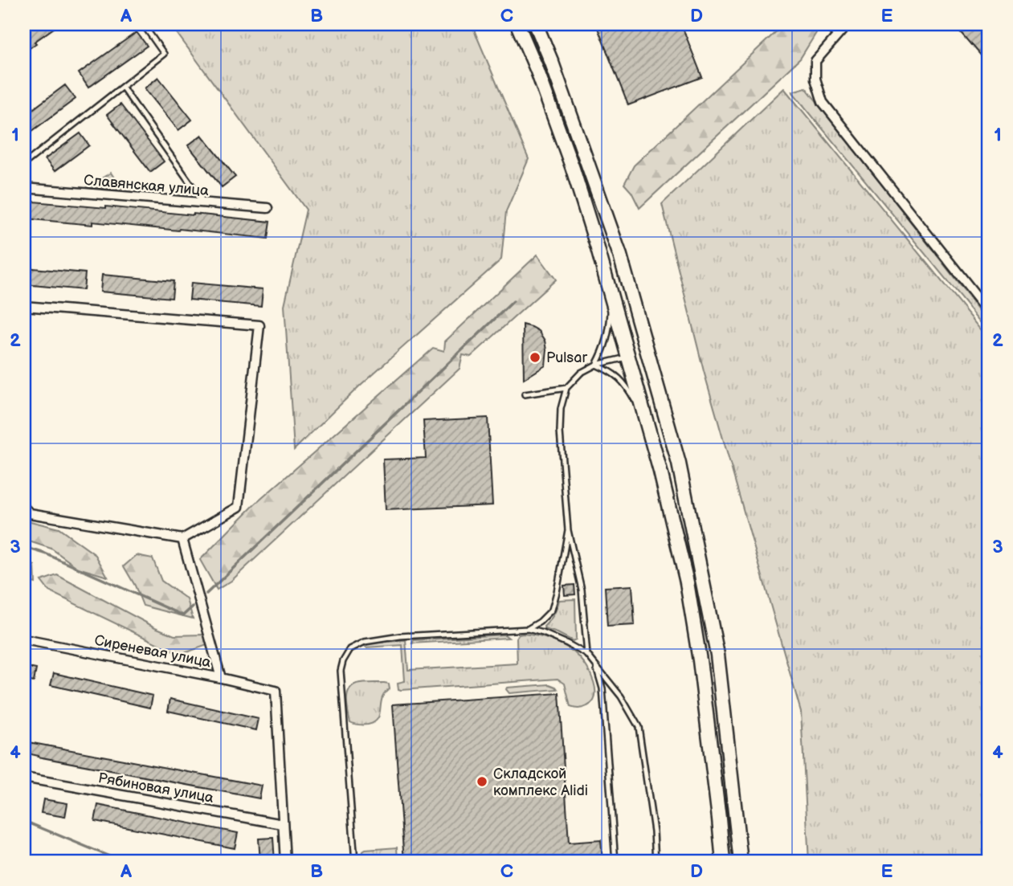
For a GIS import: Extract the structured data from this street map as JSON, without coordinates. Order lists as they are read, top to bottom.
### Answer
{
  "streets": {
    "street": ["Славянская улица", "Сиреневая улица", "Рябиновая улица"]
  },
  "crossings": [
    ["Сиреневая улица", "Рябиновая улица"]
  ],
  "places": ["Pulsar", "Складской комплекс Alidi"],
  "grid": {
    "columns": [
      "A",
      "B",
      "C",
      "D",
      "E"
    ],
    "rows": [
      "1",
      "2",
      "3",
      "4"
    ]
  }
}
